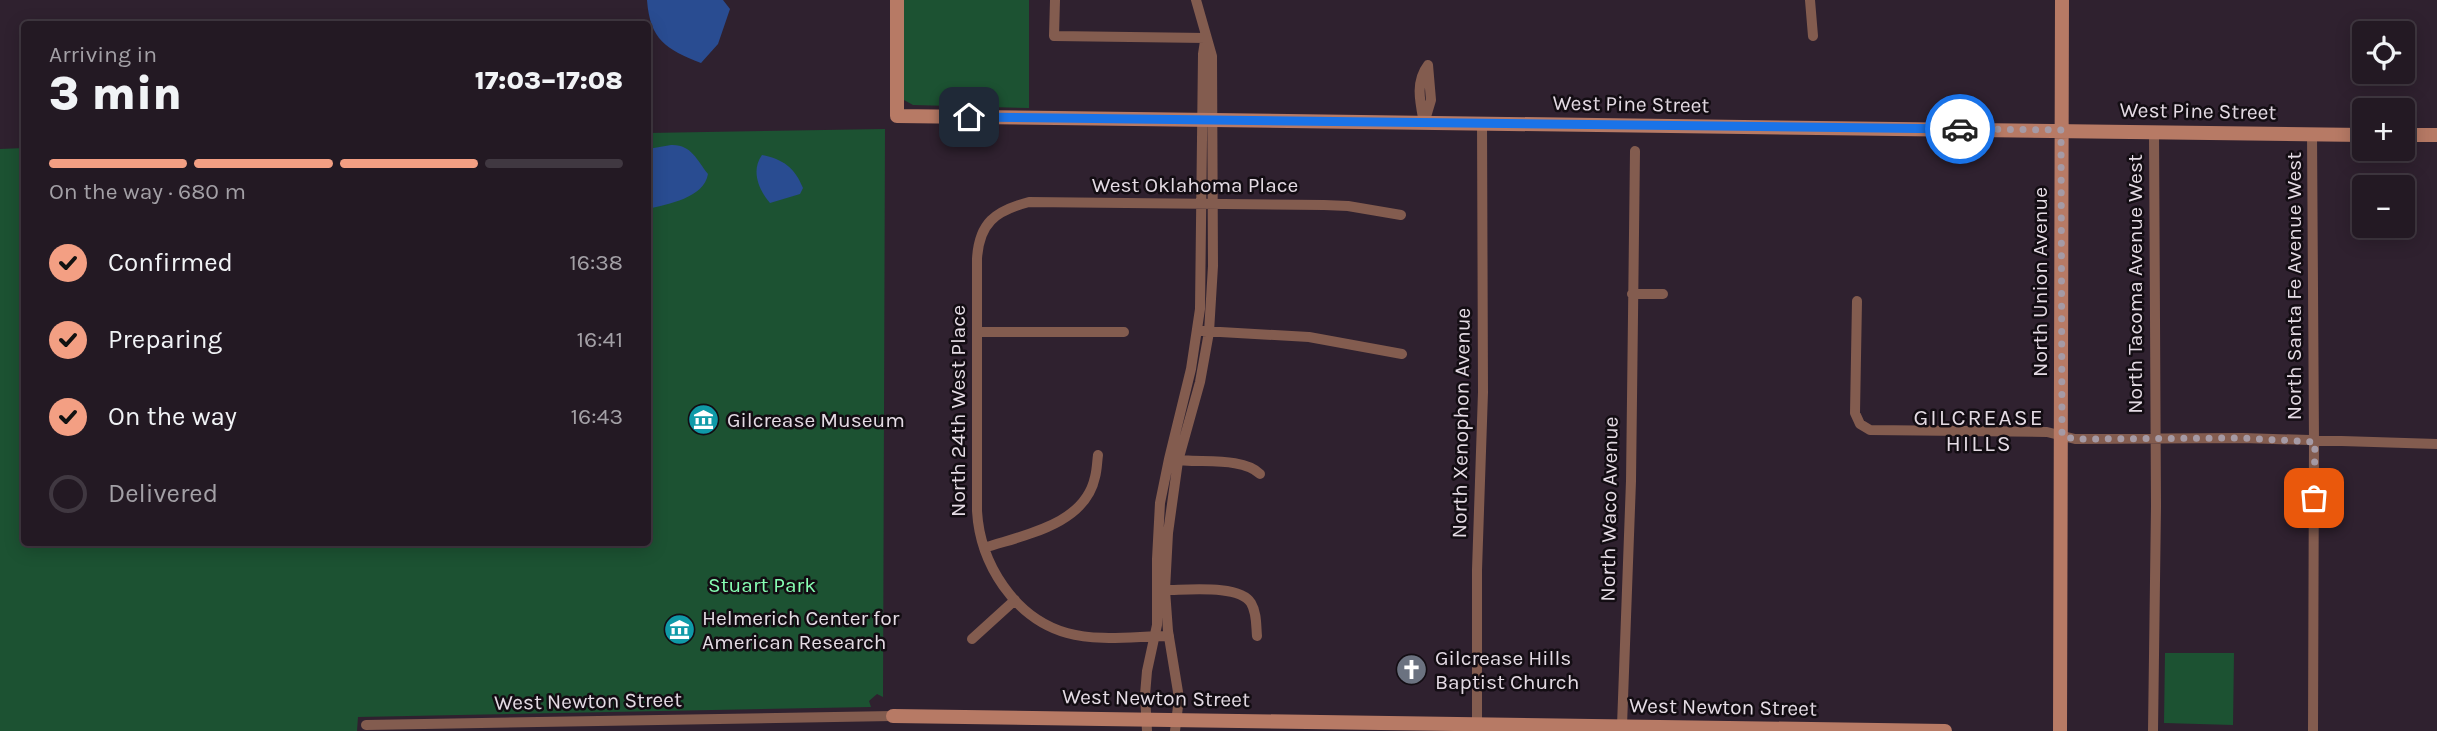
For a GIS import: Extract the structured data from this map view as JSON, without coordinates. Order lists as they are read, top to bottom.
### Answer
{
  "streets": {
    "street": [
      "West Pine Street",
      "West Oklahoma Place",
      "North Union Avenue",
      "North Tacoma Avenue West",
      "North Santa Fe Avenue West",
      "North 24th West Place",
      "North Xenophon Avenue",
      "North Waco Avenue",
      "West Newton Street"
    ]
  },
  "crossings": [
    ["West Pine Street", "North Union Avenue"],
    ["West Pine Street", "North Tacoma Avenue West"],
    ["West Pine Street", "North Santa Fe Avenue West"],
    ["West Pine Street", "North Xenophon Avenue"],
    ["West Oklahoma Place", "North 24th West Place"],
    ["North Xenophon Avenue", "West Newton Street"],
    ["North Waco Avenue", "West Newton Street"]
  ],
  "districts": ["GILCREASE HILLS"],
  "parks": ["Stuart Park"],
  "places": {
    "museum": ["Gilcrease Museum", "Helmerich Center for American Research"],
    "church": ["Gilcrease Hills Baptist Church"]
  },
  "page": {
    "map_buttons": ["+", "−"],
    "heading": ["3 min", "Arriving in", "17:03–17:08"],
    "bar": "On the way · 680 m",
    "list": [
      ["Confirmed", "16:38"],
      ["Preparing", "16:41"],
      ["On the way", "16:43"],
      "Delivered"
    ]
  }
}
